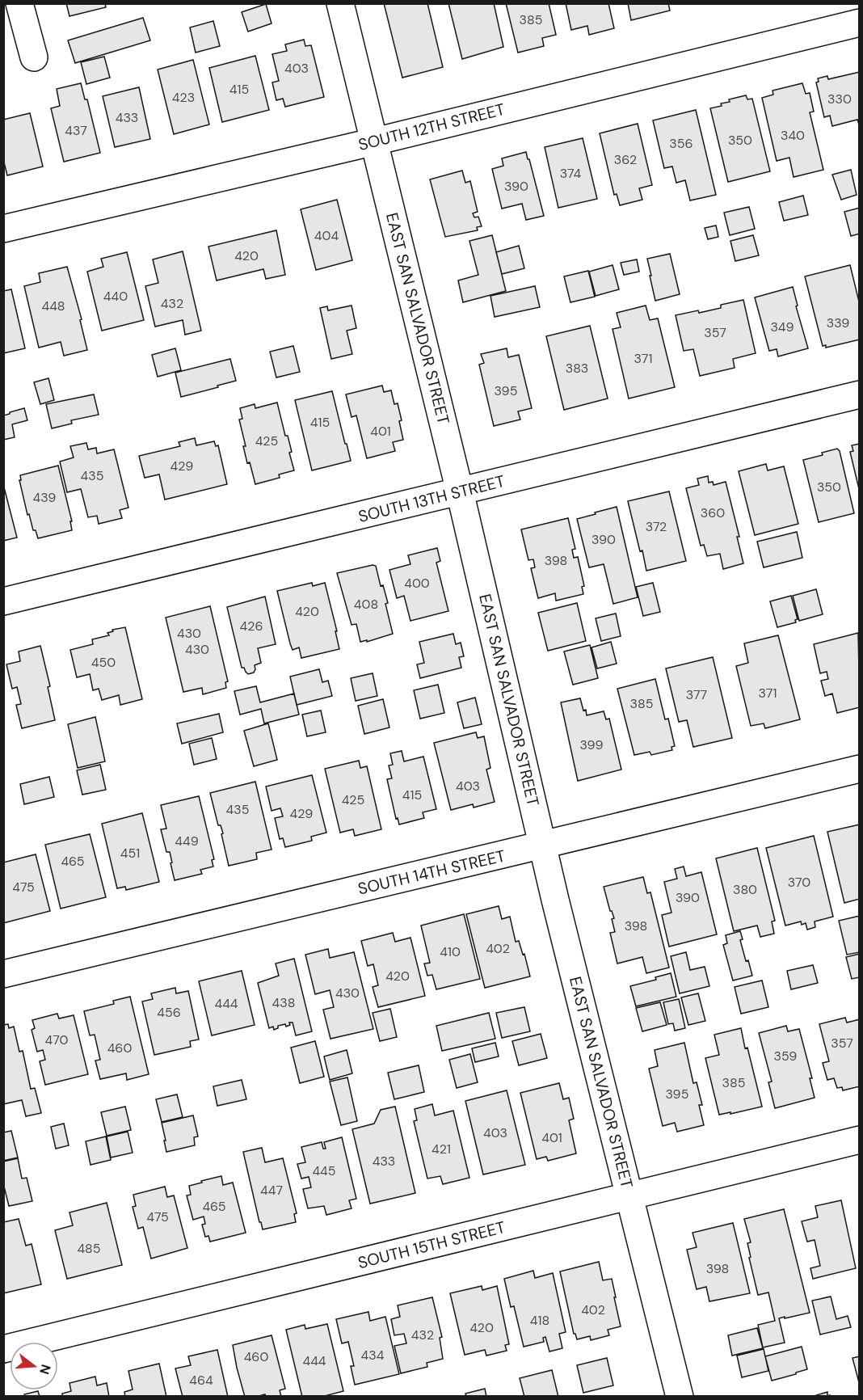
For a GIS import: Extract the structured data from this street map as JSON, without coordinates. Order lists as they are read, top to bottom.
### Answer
{
  "streets": {
    "street": [
      "SOUTH 12TH STREET",
      "EAST SAN SALVADOR STREET",
      "SOUTH 13TH STREET",
      "SOUTH 14TH STREET",
      "SOUTH 15TH STREET"
    ]
  },
  "crossings": [
    ["SOUTH 12TH STREET", "EAST SAN SALVADOR STREET"],
    ["EAST SAN SALVADOR STREET", "SOUTH 13TH STREET"],
    ["EAST SAN SALVADOR STREET", "SOUTH 14TH STREET"],
    ["EAST SAN SALVADOR STREET", "SOUTH 15TH STREET"]
  ],
  "house_numbers": [
    "385",
    "403",
    "415",
    "423",
    "330",
    "433",
    "437",
    "340",
    "350",
    "356",
    "362",
    "374",
    "390",
    "404",
    "420",
    "440",
    "432",
    "448",
    "339",
    "349",
    "357",
    "371",
    "383",
    "395",
    "415",
    "401",
    "425",
    "429",
    "435",
    "350",
    "439",
    "360",
    "372",
    "390",
    "398",
    "400",
    "408",
    "420",
    "426",
    "430",
    "430",
    "450",
    "371",
    "377",
    "385",
    "399",
    "403",
    "415",
    "425",
    "435",
    "429",
    "449",
    "451",
    "465",
    "370",
    "475",
    "380",
    "390",
    "398",
    "402",
    "410",
    "420",
    "430",
    "438",
    "444",
    "456",
    "470",
    "357",
    "460",
    "359",
    "385",
    "395",
    "403",
    "401",
    "421",
    "433",
    "445",
    "447",
    "465",
    "475",
    "485",
    "398",
    "402",
    "418",
    "420",
    "432",
    "434",
    "460",
    "444",
    "464"
  ],
  "north": "right"
}
